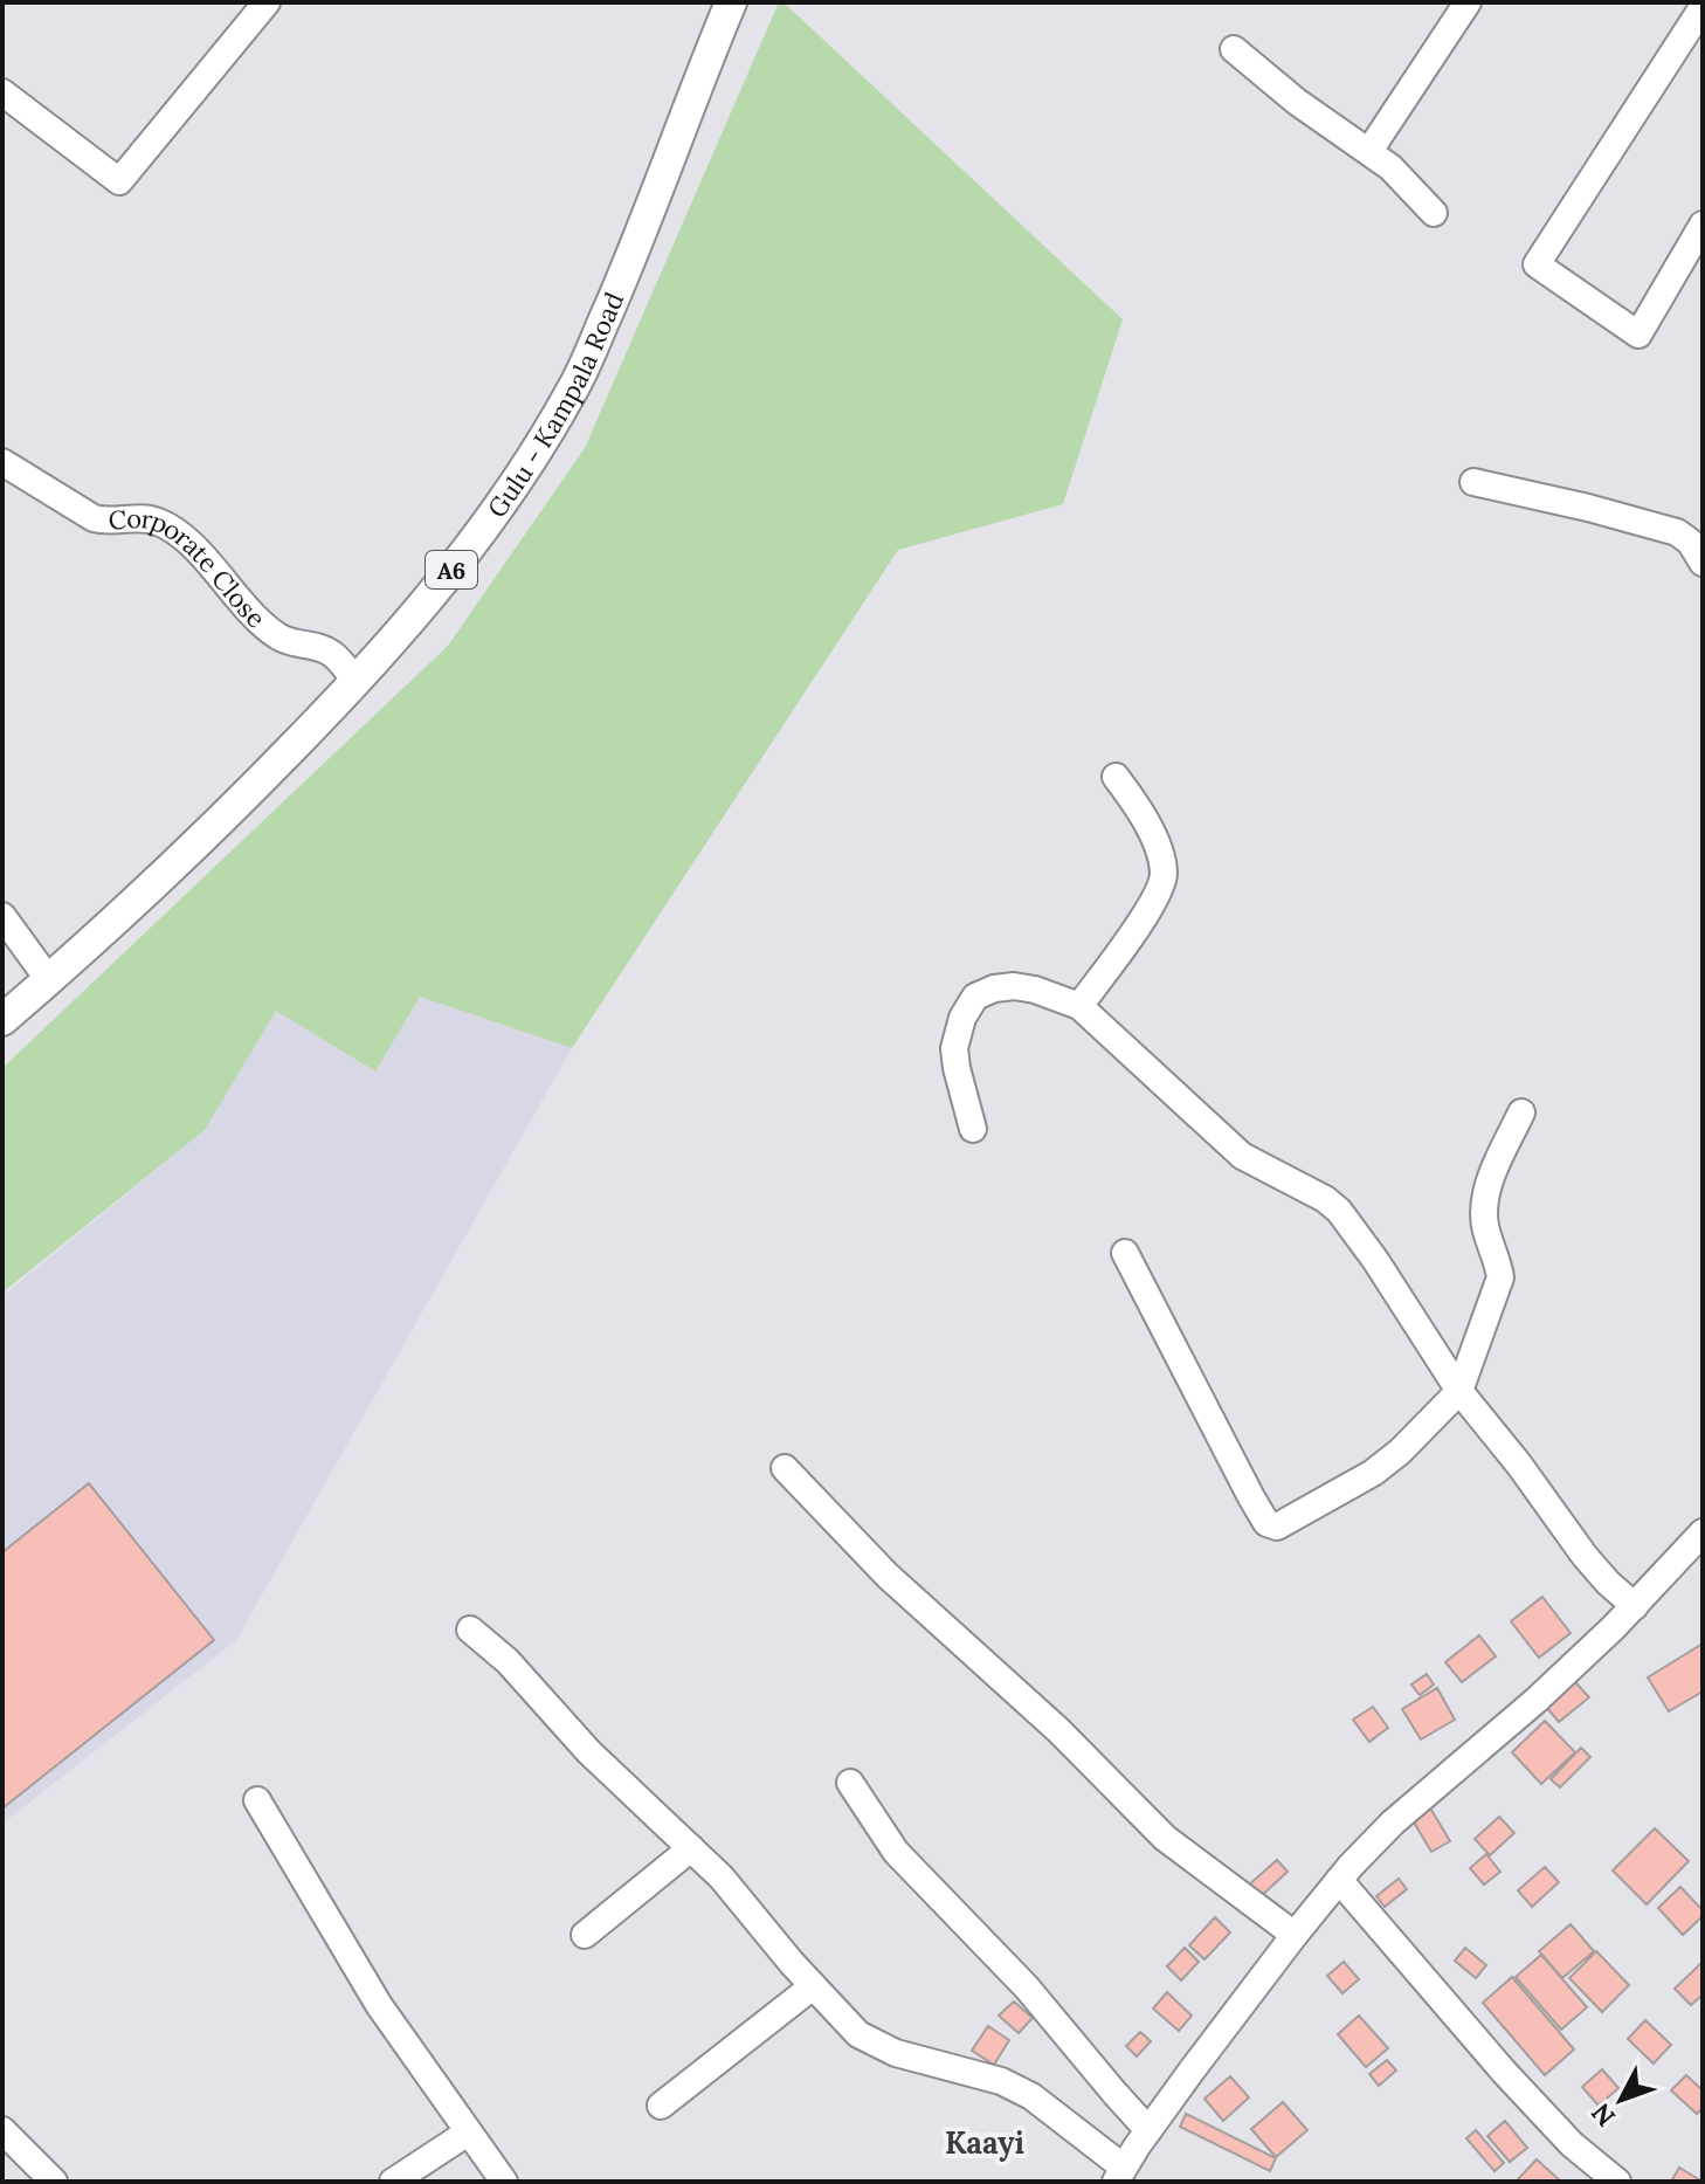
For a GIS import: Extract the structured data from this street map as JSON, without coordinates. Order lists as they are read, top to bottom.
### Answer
{
  "streets": {
    "main road": ["Gulu - Kampala Road", "A6"],
    "street": ["Corporate Close"]
  },
  "crossings": [
    ["Gulu - Kampala Road", "Corporate Close"]
  ],
  "districts": ["Kaayi"],
  "north": "bottom left"
}
